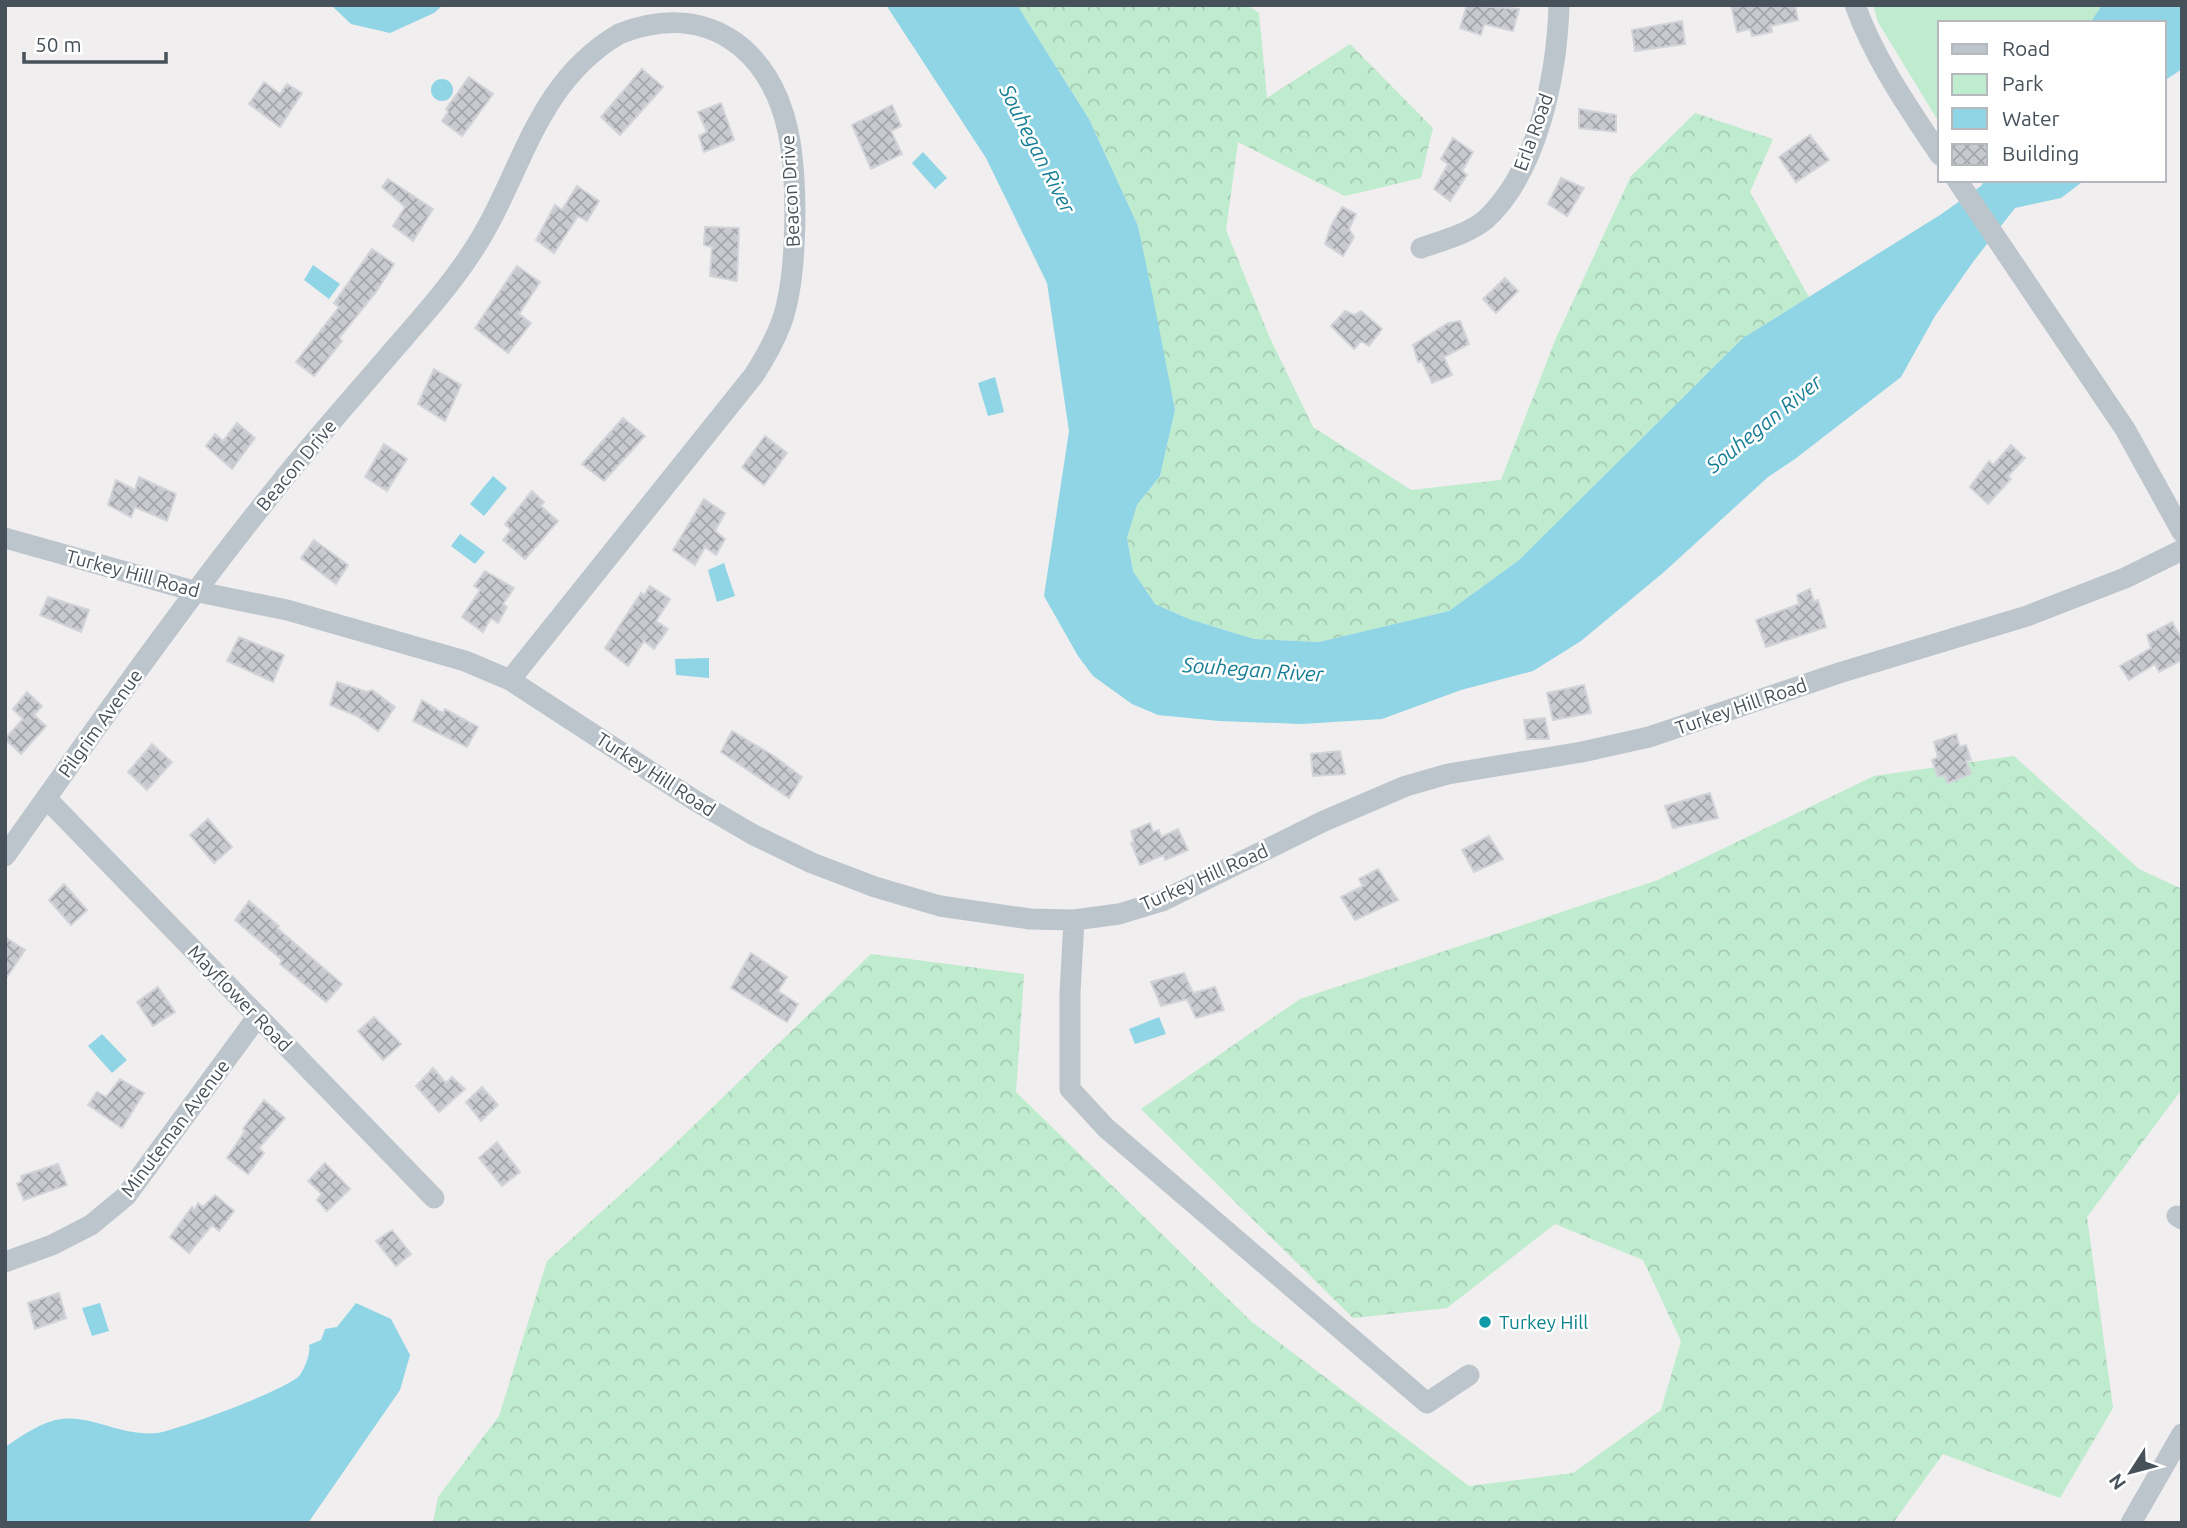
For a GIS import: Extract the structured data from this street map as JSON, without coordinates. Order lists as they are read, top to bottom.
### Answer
{
  "streets": {
    "street": [
      "Erla Road",
      "Beacon Drive",
      "Turkey Hill Road",
      "Pilgrim Avenue",
      "Mayflower Road",
      "Minuteman Avenue"
    ]
  },
  "crossings": [
    ["Beacon Drive", "Turkey Hill Road"],
    ["Beacon Drive", "Pilgrim Avenue"],
    ["Turkey Hill Road", "Pilgrim Avenue"],
    ["Pilgrim Avenue", "Mayflower Road"],
    ["Mayflower Road", "Minuteman Avenue"]
  ],
  "water": ["Souhegan River"],
  "places": ["Turkey Hill"],
  "legend": [
    "Road",
    "Park",
    "Water",
    "Building"
  ],
  "scale_bar": "50 m",
  "north": "bottom left"
}
